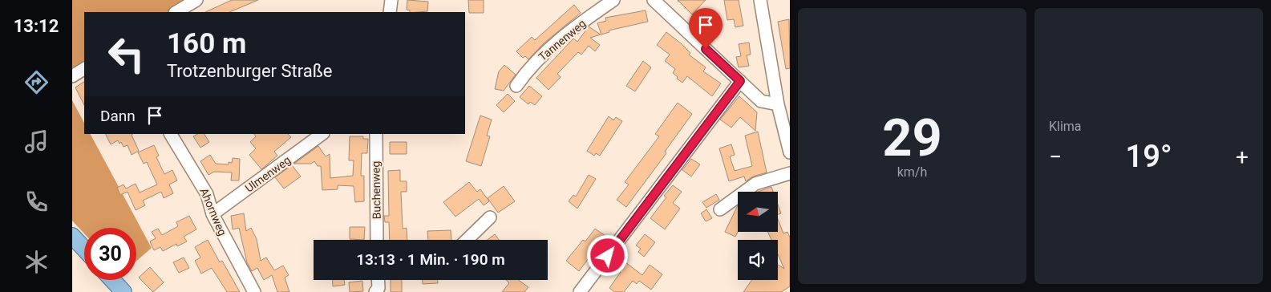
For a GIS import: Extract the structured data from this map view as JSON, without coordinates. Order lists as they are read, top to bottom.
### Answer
{
  "streets": {
    "street": [
      "Tannenweg",
      "Ulmenweg",
      "Buchenweg",
      "Ahornweg"
    ]
  },
  "crossings": [
    ["Ulmenweg", "Ahornweg"]
  ],
  "north": "left",
  "page": {
    "tabs": "13:12",
    "tile": [
      ["29", "km/h"],
      "Klima"
    ],
    "turn": ["160 m", "Trotzenburger Straße"],
    "then": "Dann",
    "heat": ["−", "19°", "+"],
    "limit": "30",
    "trip": "13:13 · 1 Min. · 190 m"
  }
}
